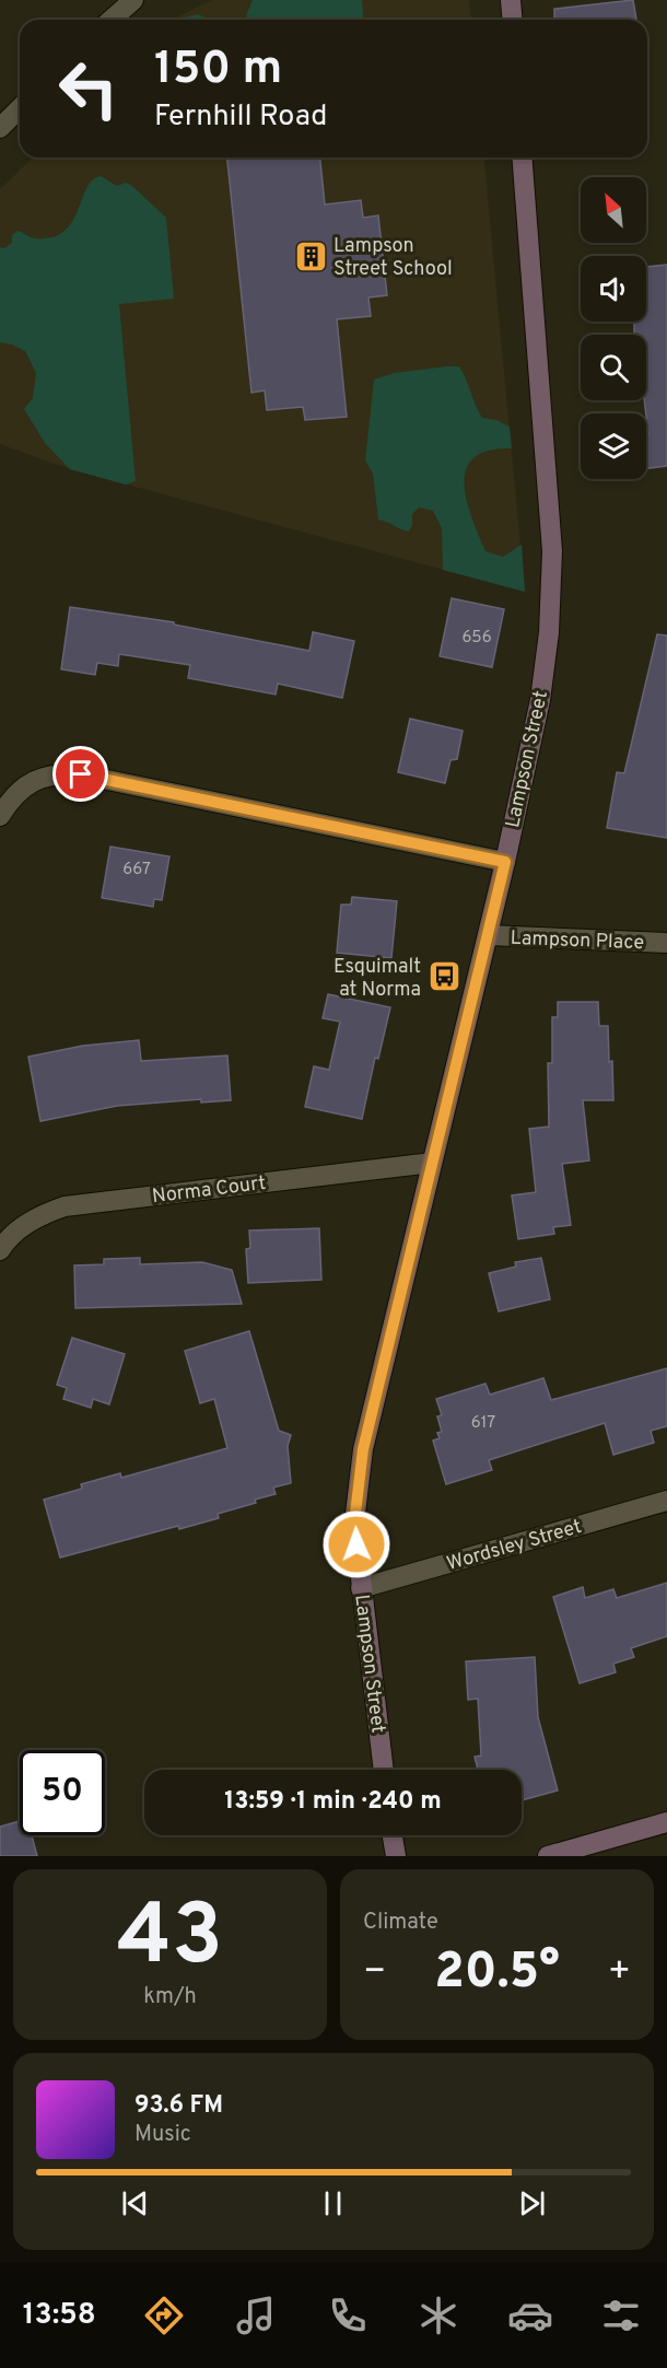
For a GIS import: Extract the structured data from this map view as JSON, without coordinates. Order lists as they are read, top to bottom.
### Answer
{
  "streets": {
    "main road": ["Lampson Street"],
    "street": ["Lampson Place", "Norma Court", "Wordsley Street"]
  },
  "crossings": [
    ["Lampson Street", "Lampson Place"],
    ["Lampson Street", "Norma Court"],
    ["Lampson Street", "Wordsley Street"]
  ],
  "places": {
    "building": ["Lampson Street School"],
    "bus stop": ["Esquimalt at Norma"]
  },
  "house_numbers": ["656", "667", "617"],
  "north": "top left",
  "page": {
    "turn": ["150 m", "Fernhill Road"],
    "limit": "50",
    "trip": "13:59 · 1 min · 240 m",
    "tile": [
      ["43", "km/h"],
      "Climate"
    ],
    "heat": ["−", "20.5°", "+"],
    "song": ["93.6 FM", "Music"],
    "tabs": "13:58"
  }
}
